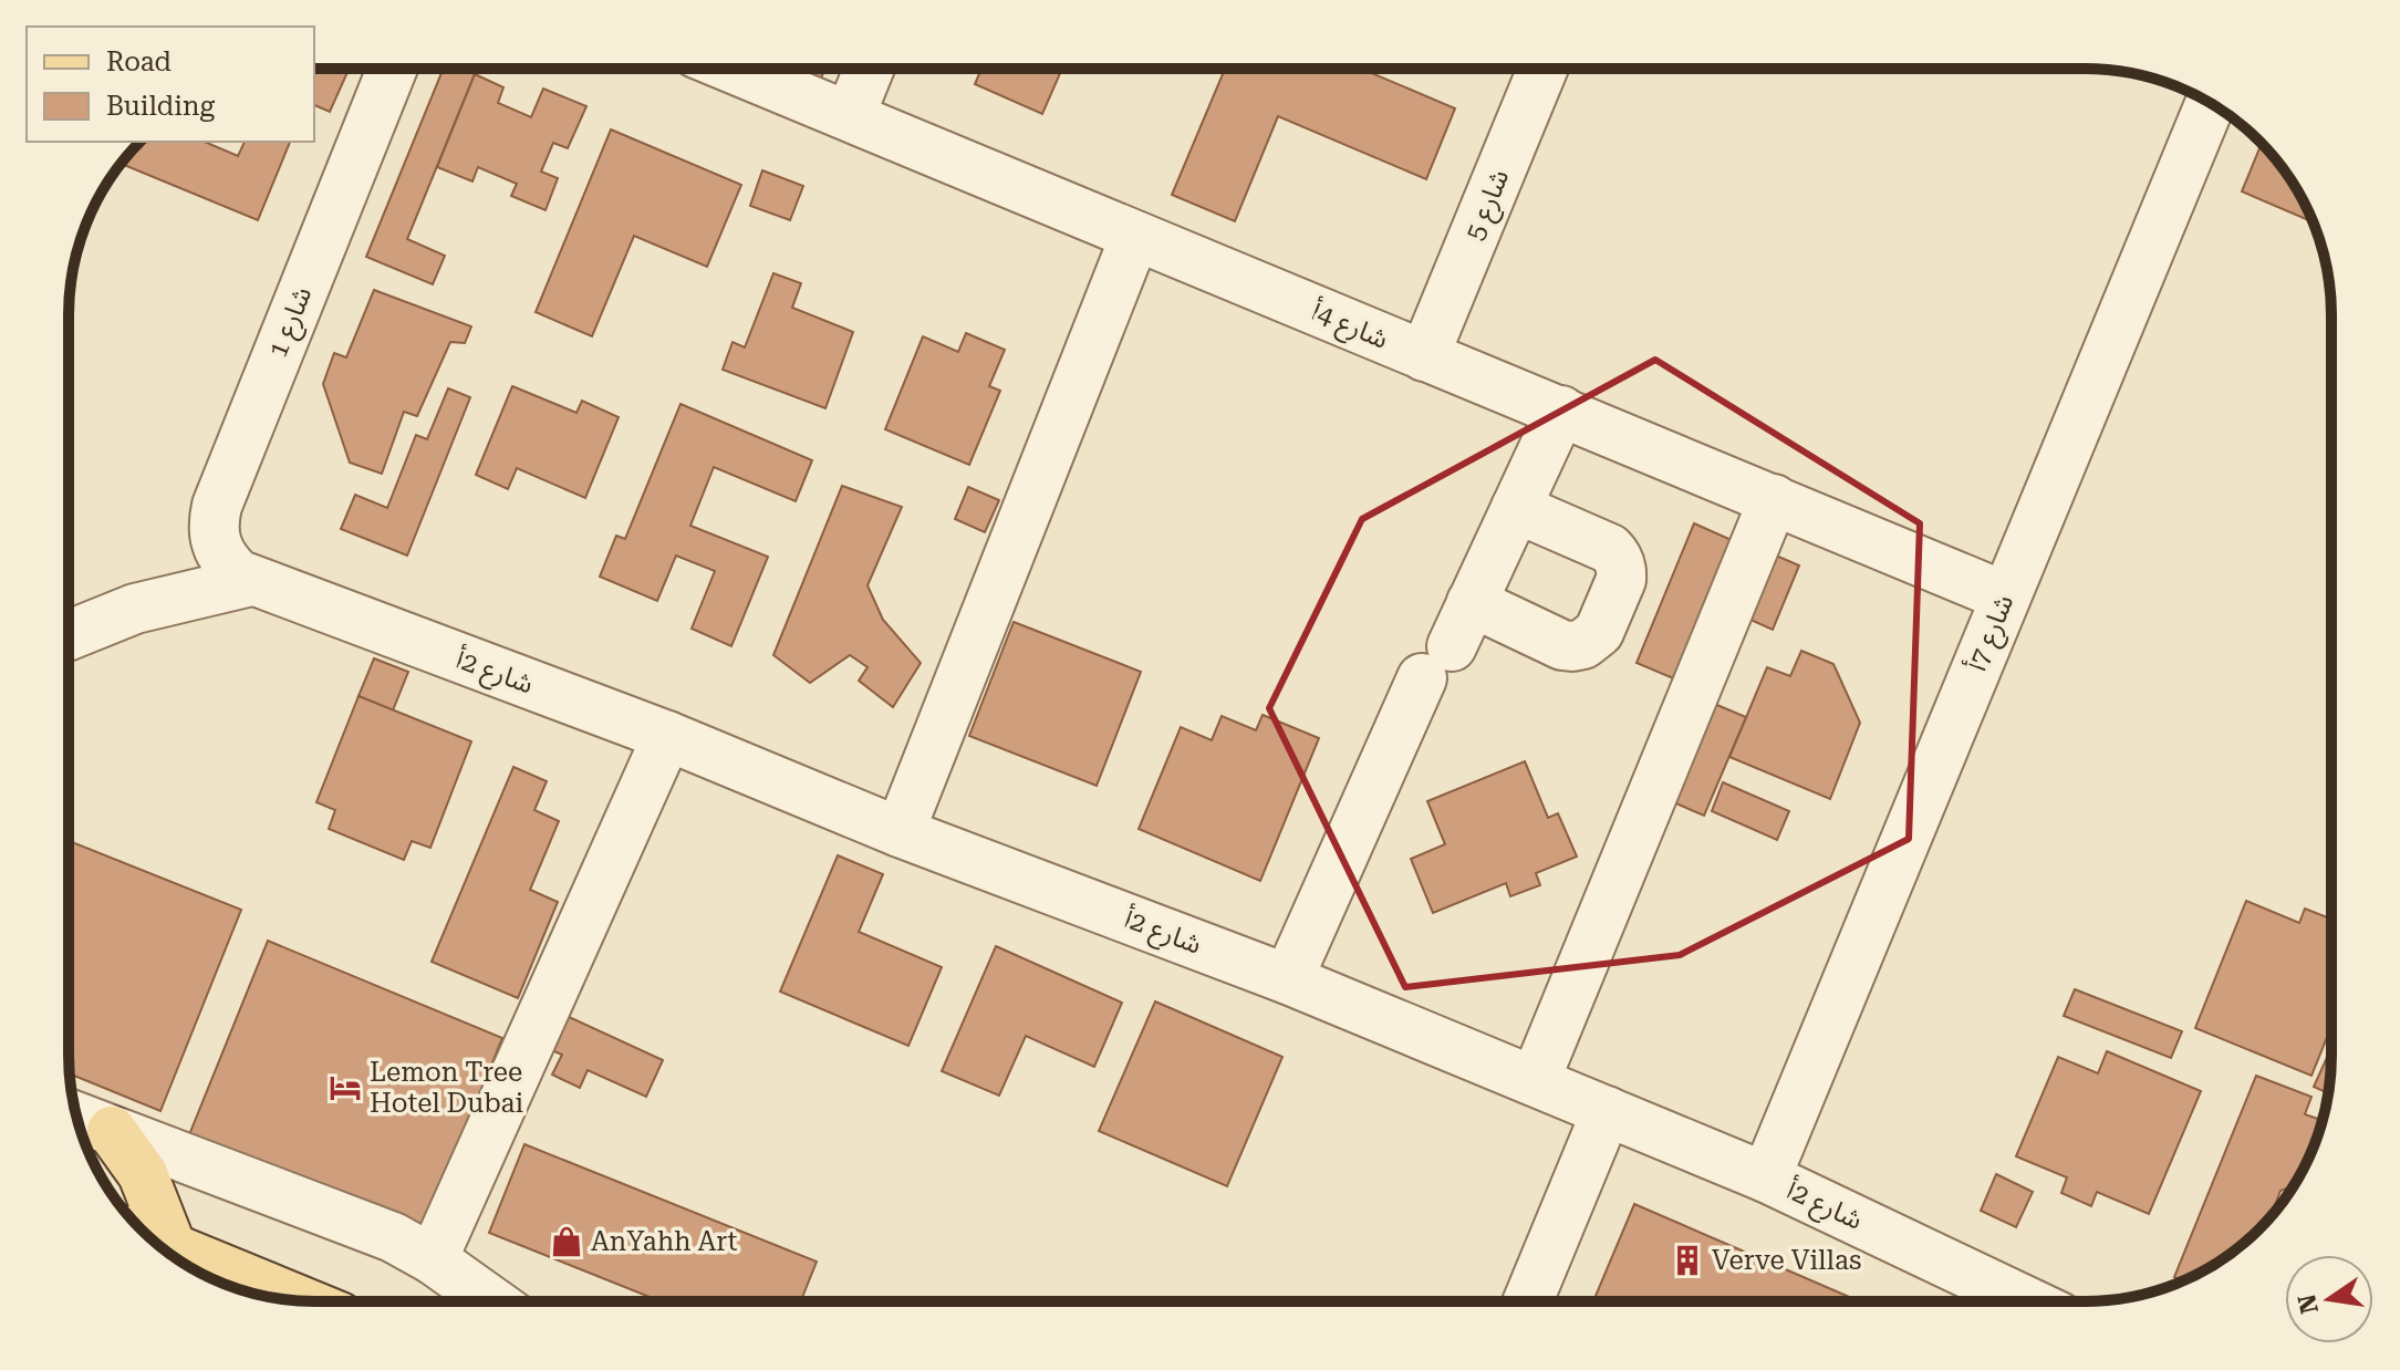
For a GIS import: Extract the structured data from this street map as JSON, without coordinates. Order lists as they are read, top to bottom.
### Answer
{
  "streets": {
    "street": [
      "شارع 5",
      "شارع 1",
      "شارع 4أ",
      "شارع 7أ",
      "شارع 2أ"
    ]
  },
  "crossings": [
    ["شارع 5", "شارع 4أ"],
    ["شارع 4أ", "شارع 7أ"],
    ["شارع 7أ", "شارع 2أ"]
  ],
  "places": {
    "hotel": ["Lemon Tree Hotel Dubai"],
    "shop": ["AnYahh Art"],
    "building": ["Verve Villas"]
  },
  "legend": ["Road", "Building"],
  "north": "left"
}
